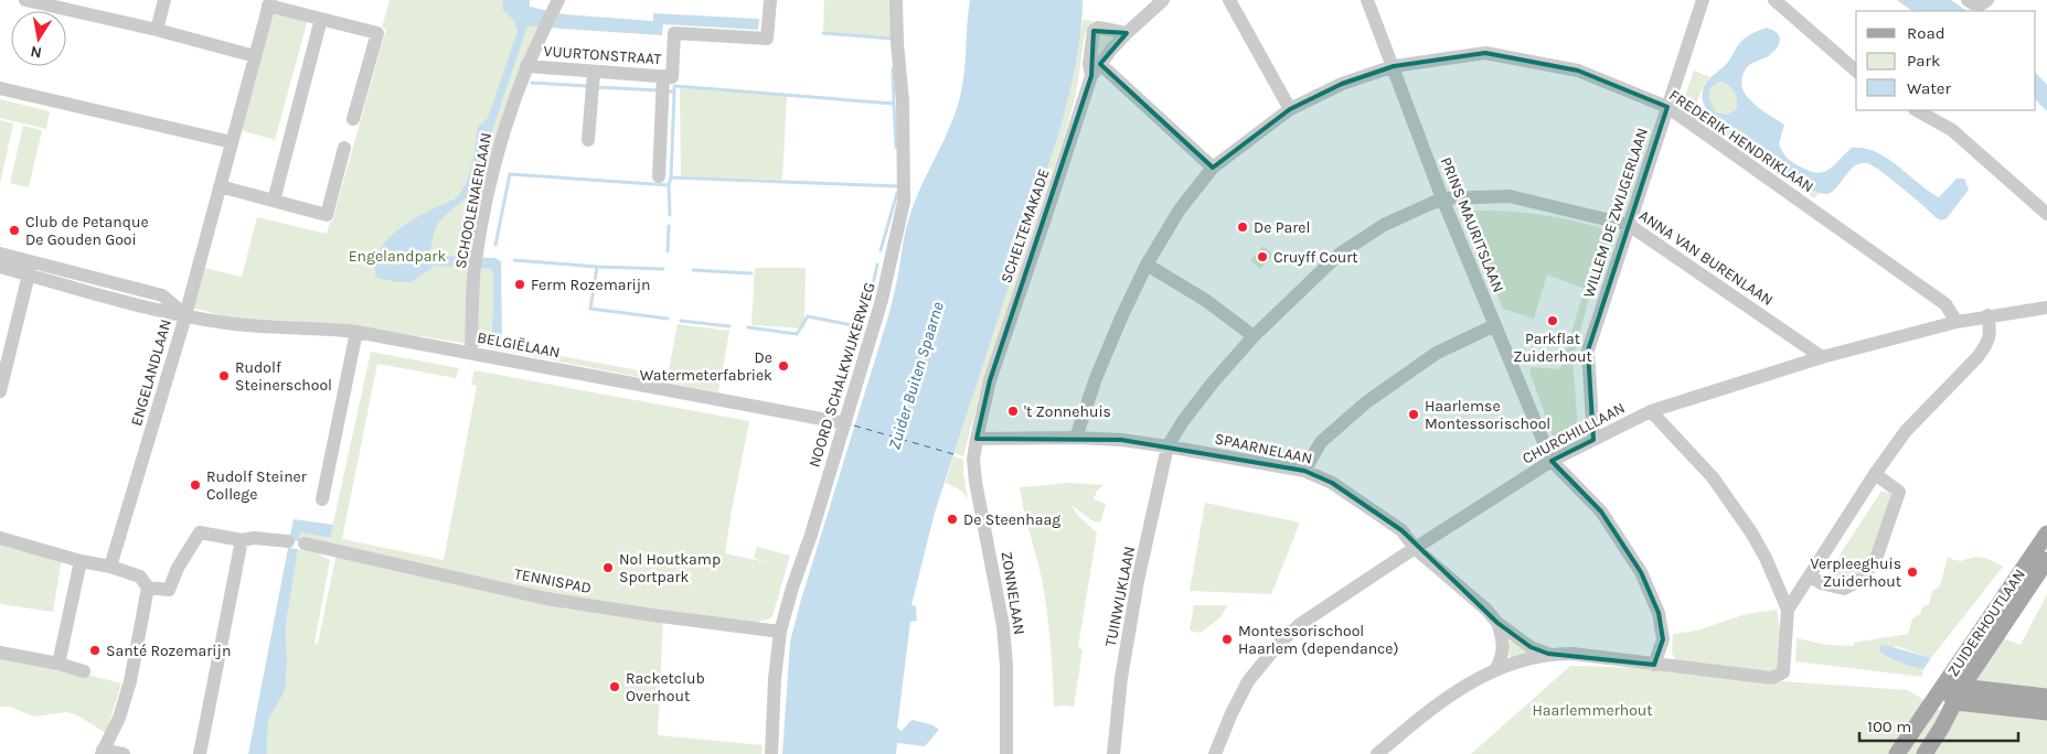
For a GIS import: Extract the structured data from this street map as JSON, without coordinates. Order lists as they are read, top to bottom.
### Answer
{
  "streets": {
    "main road": ["ZUIDERHOUTLAAN"],
    "street": [
      "VUURTONSTRAAT",
      "FREDERIK HENDRIKLAAN",
      "SCHOOLENAERLAAN",
      "WILLEM DE ZWIJGERLAAN",
      "PRINS MAURITSLAAN",
      "SCHELTEMAKADE",
      "ANNA VAN BURENLAAN",
      "BELGIËLAAN",
      "ENGELANDLAAN",
      "NOORD SCHALKWIJKERWEG",
      "CHURCHILLLAAN",
      "SPAARNELAAN",
      "TENNISPAD",
      "ZONNELAAN",
      "TUINWIJKLAAN"
    ]
  },
  "crossings": [
    ["VUURTONSTRAAT", "SCHOOLENAERLAAN"],
    ["FREDERIK HENDRIKLAAN", "WILLEM DE ZWIJGERLAAN"],
    ["FREDERIK HENDRIKLAAN", "PRINS MAURITSLAAN"],
    ["FREDERIK HENDRIKLAAN", "CHURCHILLLAAN"],
    ["FREDERIK HENDRIKLAAN", "SPAARNELAAN"],
    ["SCHOOLENAERLAAN", "BELGIËLAAN"],
    ["WILLEM DE ZWIJGERLAAN", "ANNA VAN BURENLAAN"],
    ["WILLEM DE ZWIJGERLAAN", "CHURCHILLLAAN"],
    ["PRINS MAURITSLAAN", "ANNA VAN BURENLAAN"],
    ["PRINS MAURITSLAAN", "CHURCHILLLAAN"],
    ["SCHELTEMAKADE", "SPAARNELAAN"],
    ["SCHELTEMAKADE", "ZONNELAAN"],
    ["ANNA VAN BURENLAAN", "CHURCHILLLAAN"],
    ["ANNA VAN BURENLAAN", "SPAARNELAAN"],
    ["ANNA VAN BURENLAAN", "TUINWIJKLAAN"],
    ["BELGIËLAAN", "ENGELANDLAAN"],
    ["BELGIËLAAN", "NOORD SCHALKWIJKERWEG"],
    ["NOORD SCHALKWIJKERWEG", "TENNISPAD"],
    ["CHURCHILLLAAN", "SPAARNELAAN"],
    ["SPAARNELAAN", "ZONNELAAN"],
    ["SPAARNELAAN", "TUINWIJKLAAN"]
  ],
  "water": ["Zuider Buiten Spaarne"],
  "parks": ["Engelandpark", "Haarlemmerhout"],
  "places": [
    "De Parel",
    "Club de Petanque De Gouden Gooi",
    "Cruyff Court",
    "Ferm Rozemarijn",
    "Parkflat Zuiderhout",
    "De Watermeterfabriek",
    "Rudolf Steinerschool",
    "'t Zonnehuis",
    "Haarlemse Montessorischool",
    "Rudolf Steiner College",
    "De Steenhaag",
    "Nol Houtkamp Sportpark",
    "Verpleeghuis Zuiderhout",
    "Montessorischool Haarlem (dependance)",
    "Santé Rozemarijn",
    "Racketclub Overhout"
  ],
  "legend": ["Road", "Park", "Water"],
  "scale_bar": "100 m",
  "north": "bottom"
}
